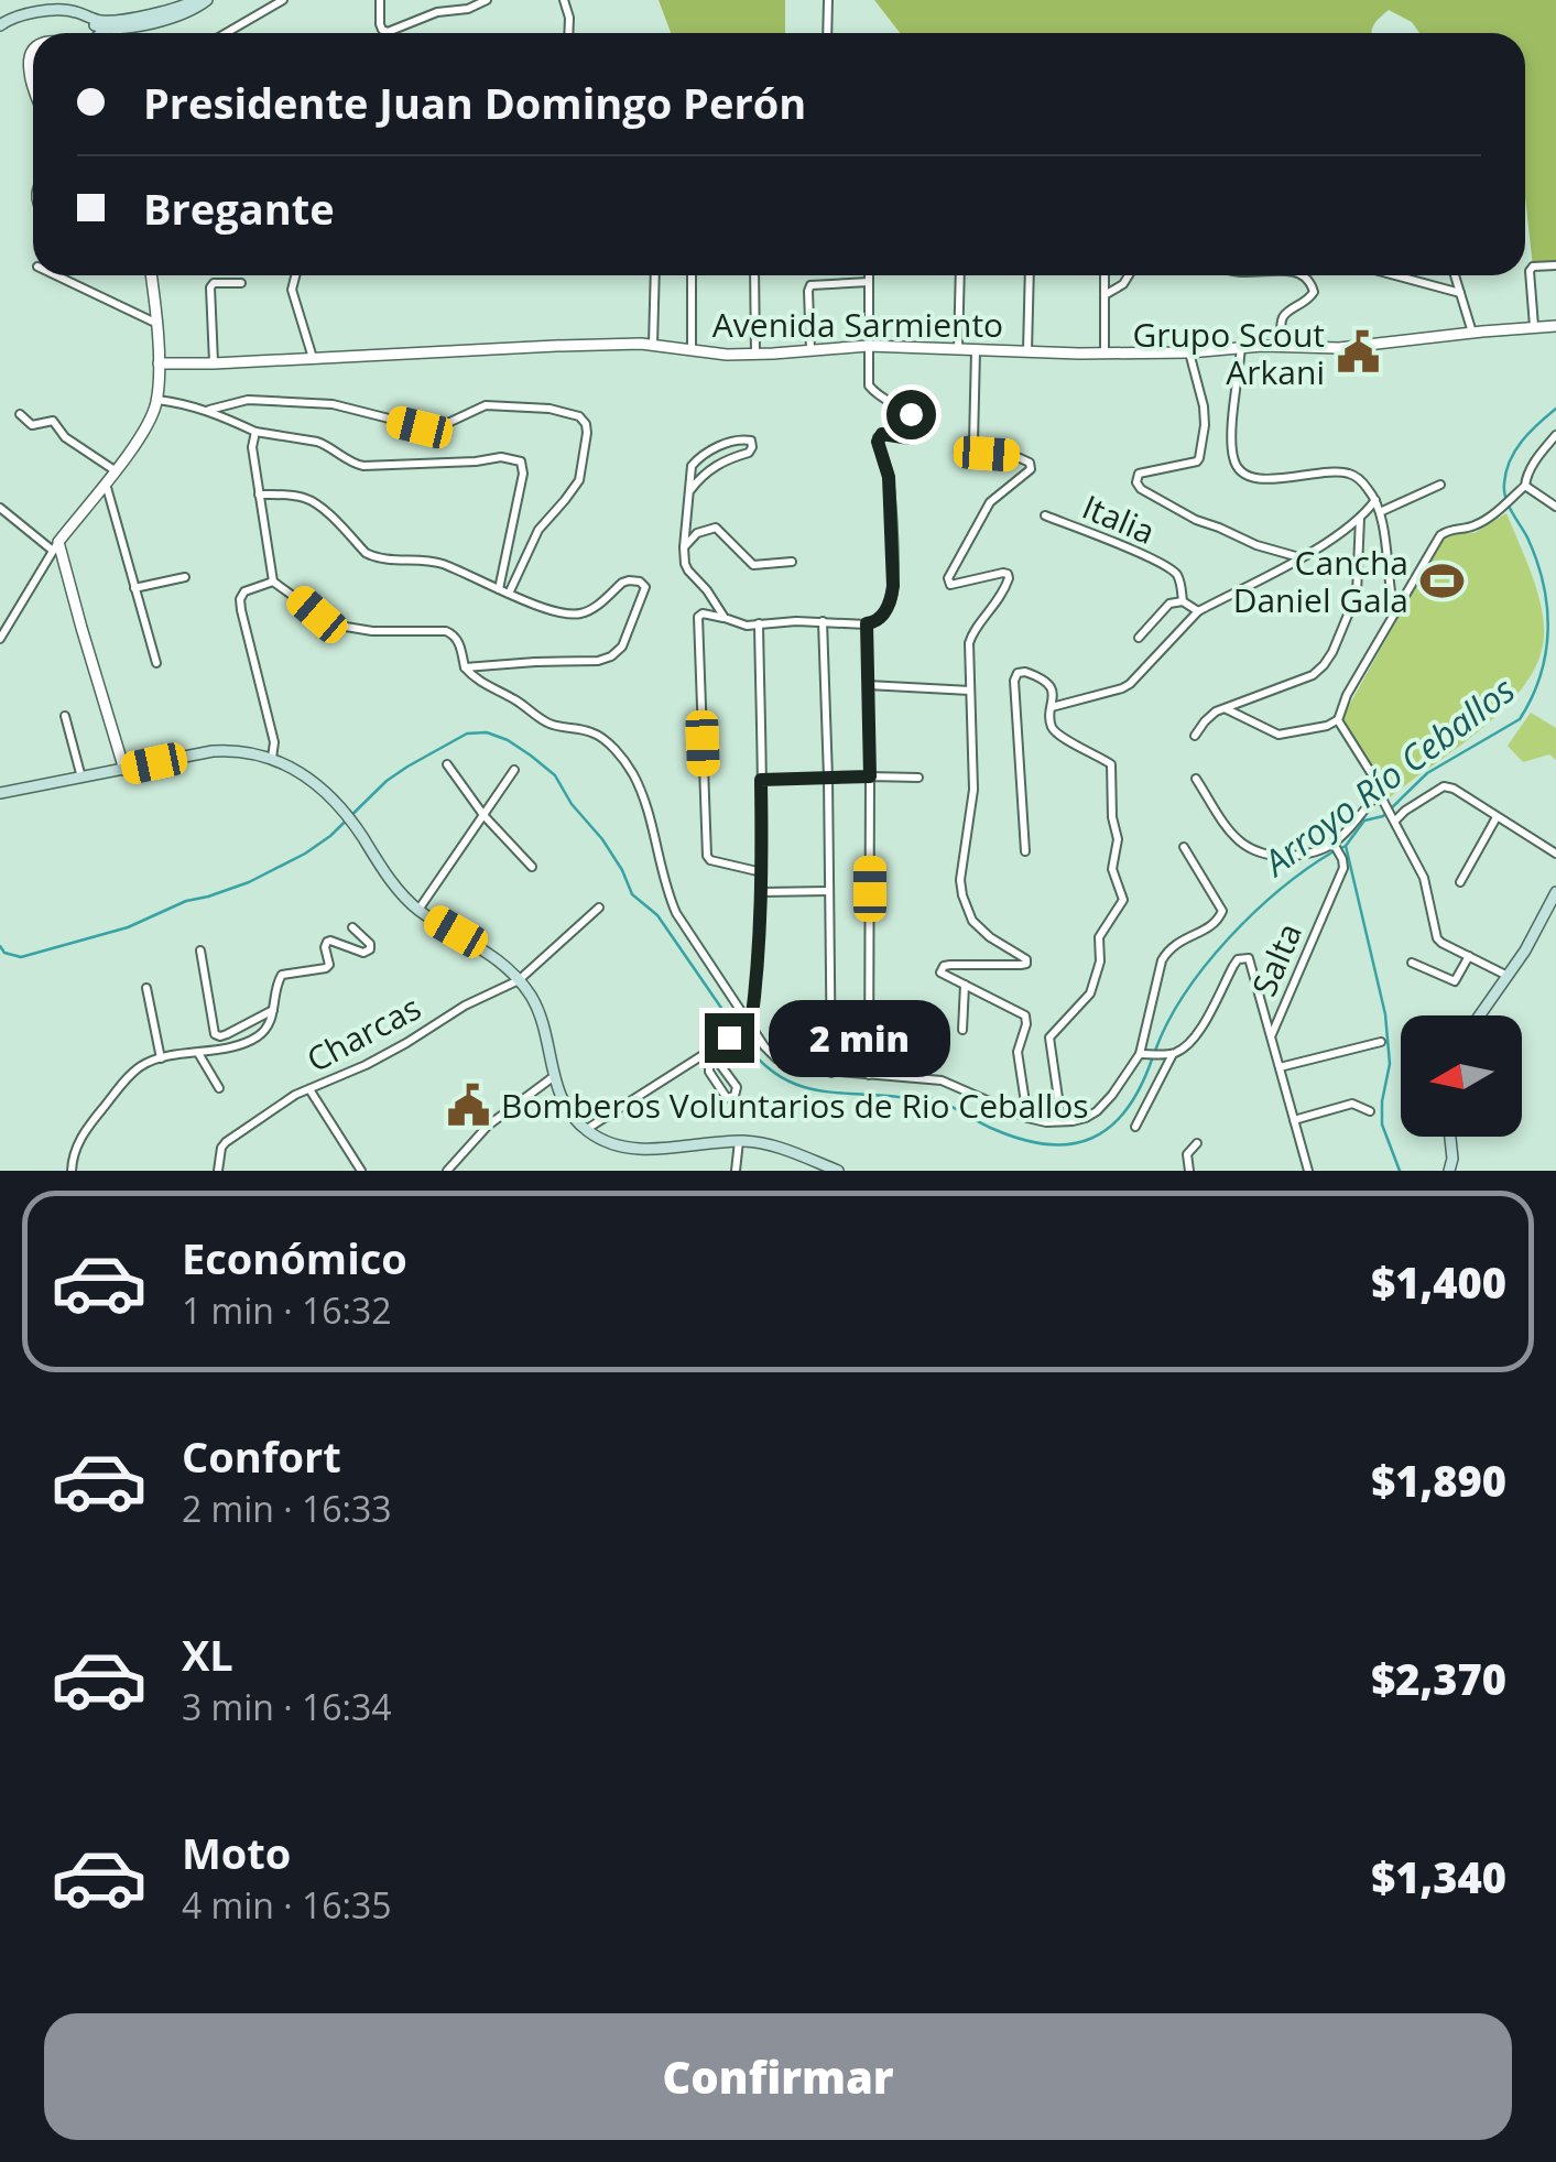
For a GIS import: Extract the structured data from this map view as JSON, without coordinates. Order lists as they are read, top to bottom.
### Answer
{
  "streets": {
    "street": [
      "Avenida Sarmiento",
      "Italia",
      "Salta",
      "Charcas"
    ]
  },
  "water": ["Arroyo Río Ceballos"],
  "places": {
    "public building": ["Grupo Scout Arkani", "Bomberos Voluntarios de Rio Ceballos"],
    "sports": ["Cancha Daniel Gala"]
  },
  "north": "left",
  "page": {
    "banner": ["Presidente Juan Domingo Perón", "Bregante"],
    "bubble": "2 min",
    "list": [
      {
        "name": "Económico",
        "note": "1 min · 16:32",
        "value": "$1,400"
      },
      {
        "name": "Confort",
        "note": "2 min · 16:33",
        "value": "$1,890"
      },
      {
        "name": "XL",
        "note": "3 min · 16:34",
        "value": "$2,370"
      },
      {
        "name": "Moto",
        "note": "4 min · 16:35",
        "value": "$1,340"
      }
    ],
    "buttons": "Confirmar"
  }
}
